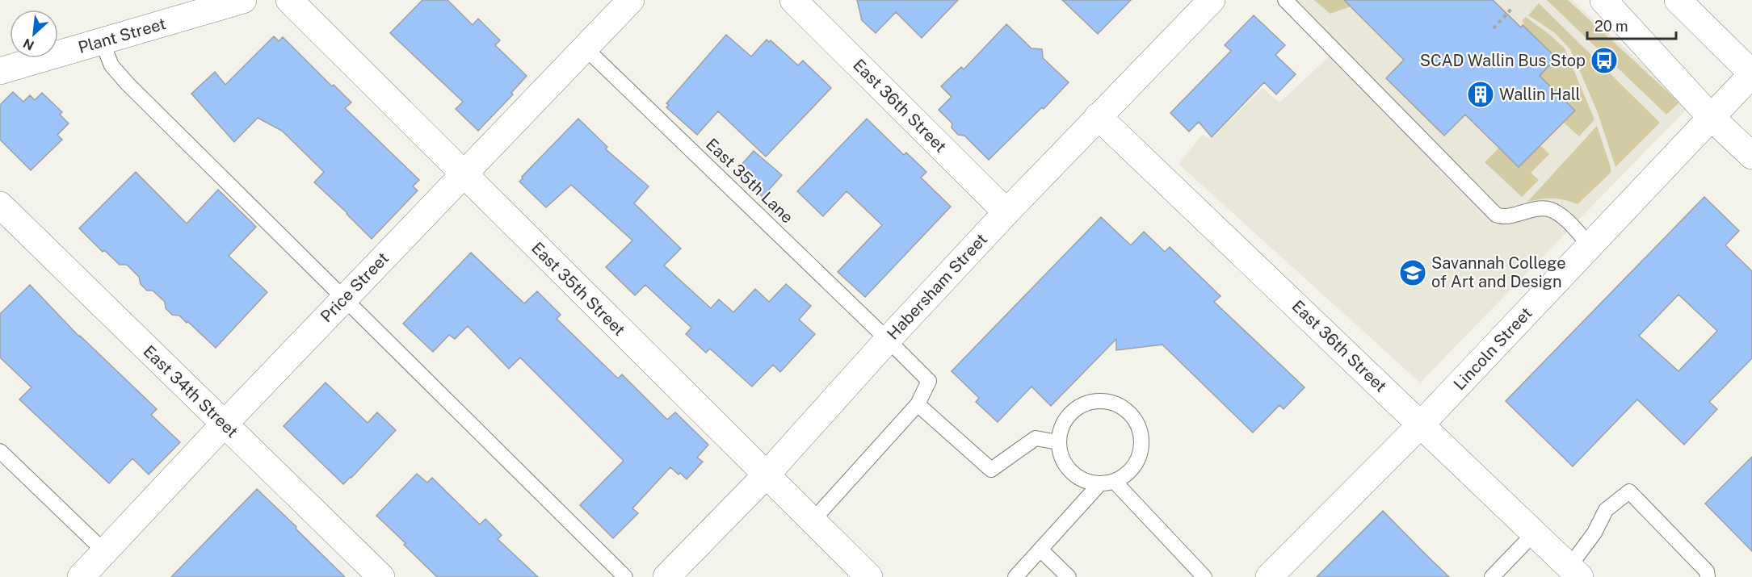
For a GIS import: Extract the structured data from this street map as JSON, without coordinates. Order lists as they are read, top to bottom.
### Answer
{
  "streets": {
    "street": [
      "Plant Street",
      "East 36th Street",
      "Habersham Street",
      "Price Street",
      "East 35th Street",
      "Lincoln Street",
      "East 34th Street"
    ],
    "lane": ["East 35th Lane"]
  },
  "crossings": [
    ["East 36th Street", "Habersham Street"],
    ["East 36th Street", "Lincoln Street"],
    ["East 35th Lane", "Habersham Street"],
    ["East 35th Lane", "Price Street"],
    ["Habersham Street", "East 35th Street"],
    ["Price Street", "East 35th Street"],
    ["Price Street", "East 34th Street"]
  ],
  "places": {
    "bus stop": ["SCAD Wallin Bus Stop"],
    "building": ["Wallin Hall"],
    "school or university": ["Savannah College of Art and Design"]
  },
  "scale_bar": "20 m",
  "north": "bottom left"
}
